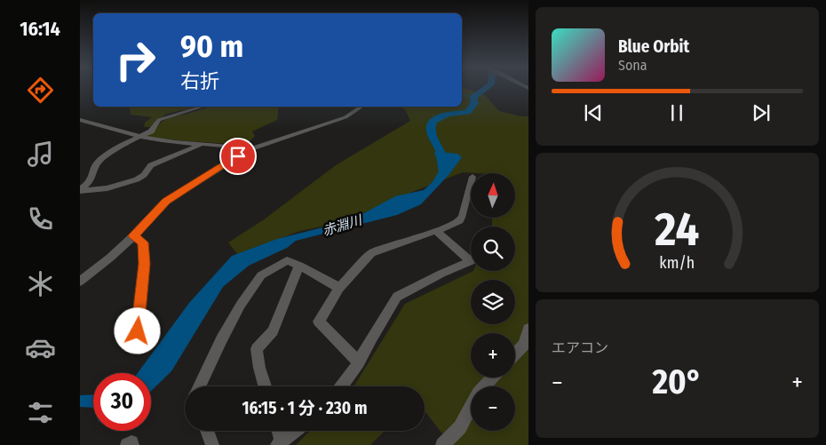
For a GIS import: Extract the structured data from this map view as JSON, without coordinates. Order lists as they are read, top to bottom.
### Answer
{
  "water": ["赤淵川"],
  "north": "top",
  "page": {
    "tabs": "16:14",
    "turn": ["90 m", "右折"],
    "song": ["Blue Orbit", "Sona"],
    "map_buttons": ["+", "−"],
    "tile": "エアコン",
    "heat": ["−", "20°", "+"],
    "limit": "30",
    "trip": "16:15 · 1 分 · 230 m",
    "gauge": ["24", "km/h"]
  }
}
